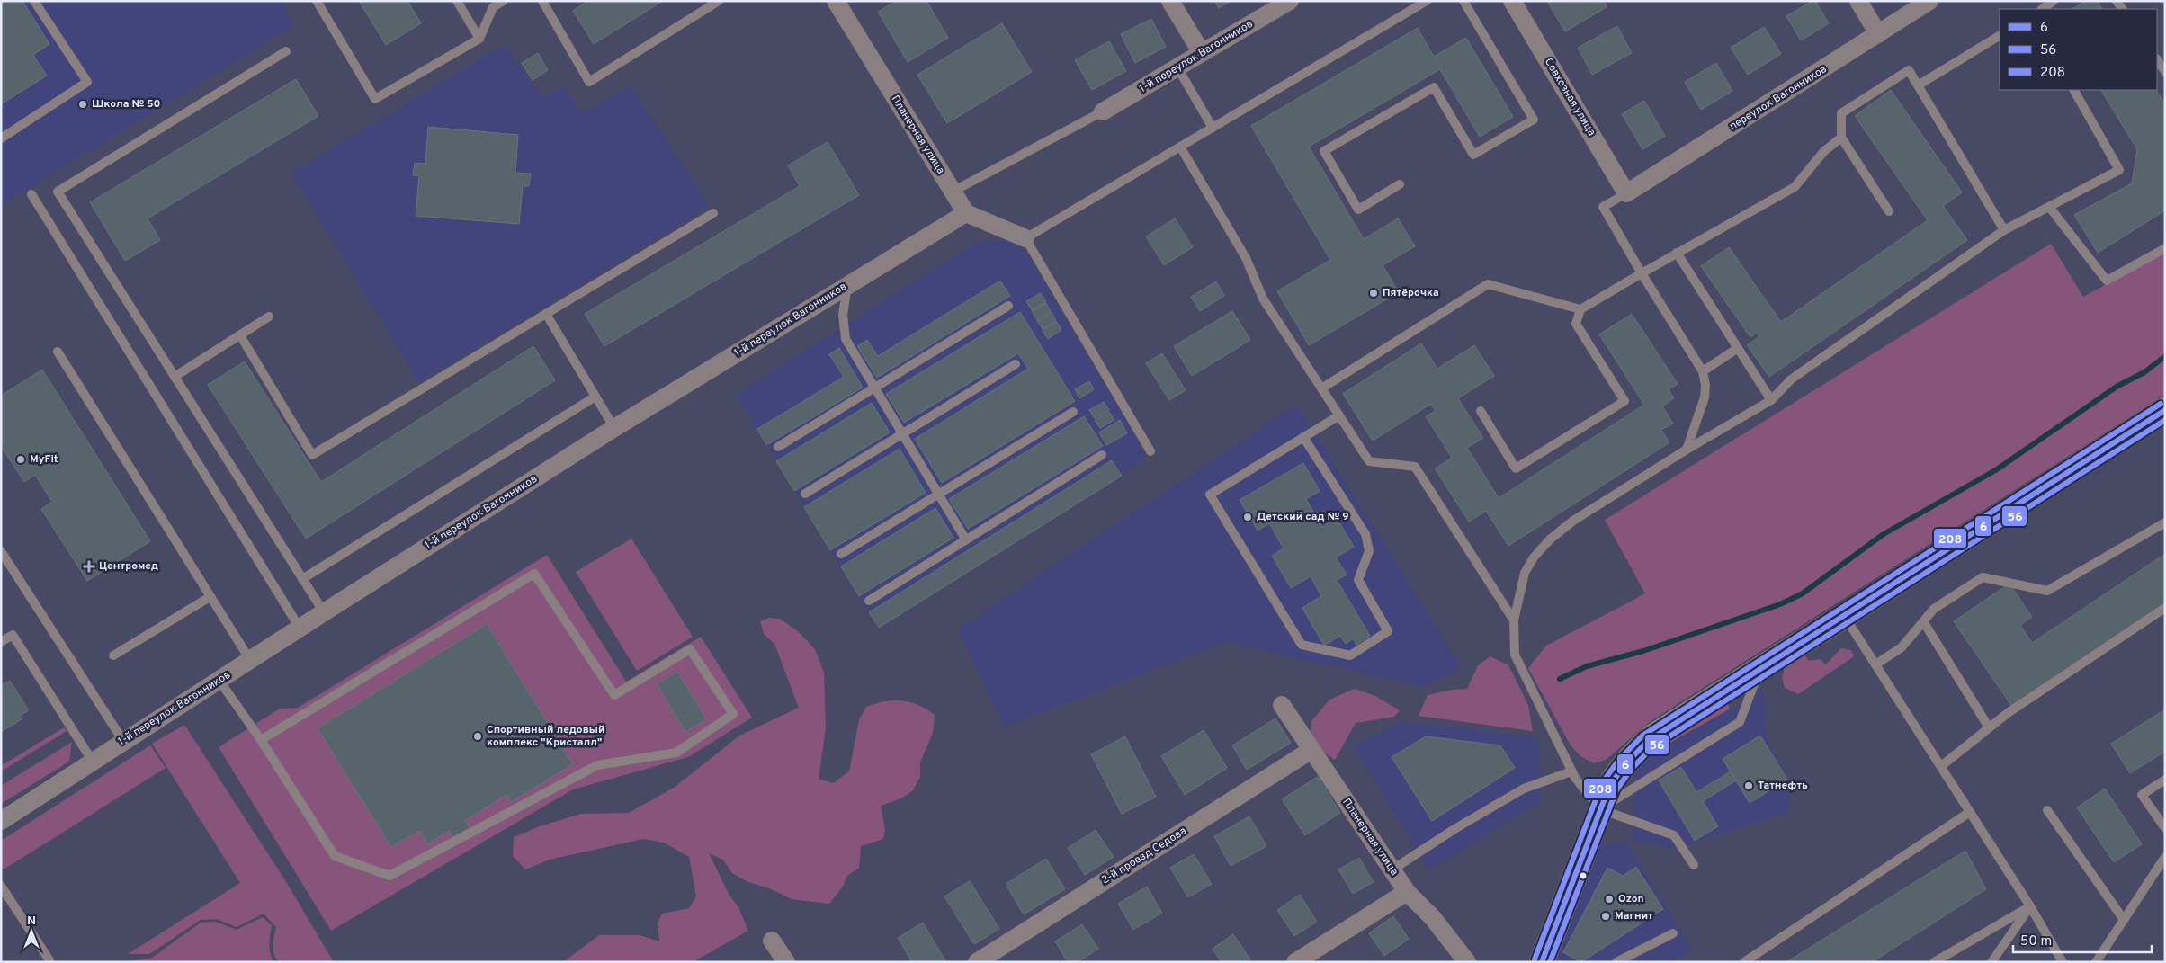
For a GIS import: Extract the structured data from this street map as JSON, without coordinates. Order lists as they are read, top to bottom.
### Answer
{
  "streets": {
    "street": [
      "1-й переулок Вагонников",
      "Совхозная улица",
      "переулок Вагонников",
      "Планерная улица",
      "2-й проезд Седова"
    ]
  },
  "crossings": [
    ["1-й переулок Вагонников", "Планерная улица"],
    ["Совхозная улица", "переулок Вагонников"],
    ["Планерная улица", "2-й проезд Седова"]
  ],
  "places": {
    "other": [
      "Школа № 50",
      "Пятёрочка",
      "MyFit",
      "Детский сад № 9",
      "Спортивный ледовый комплекс \"Кристалл\"",
      "Татнефть",
      "Ozon",
      "Магнит"
    ],
    "health": ["Центромед"]
  },
  "lines": ["transit line 208", "transit line 6", "transit line 56"],
  "legend": ["6", "56", "208"],
  "scale_bar": "50 m",
  "north": "top"
}
